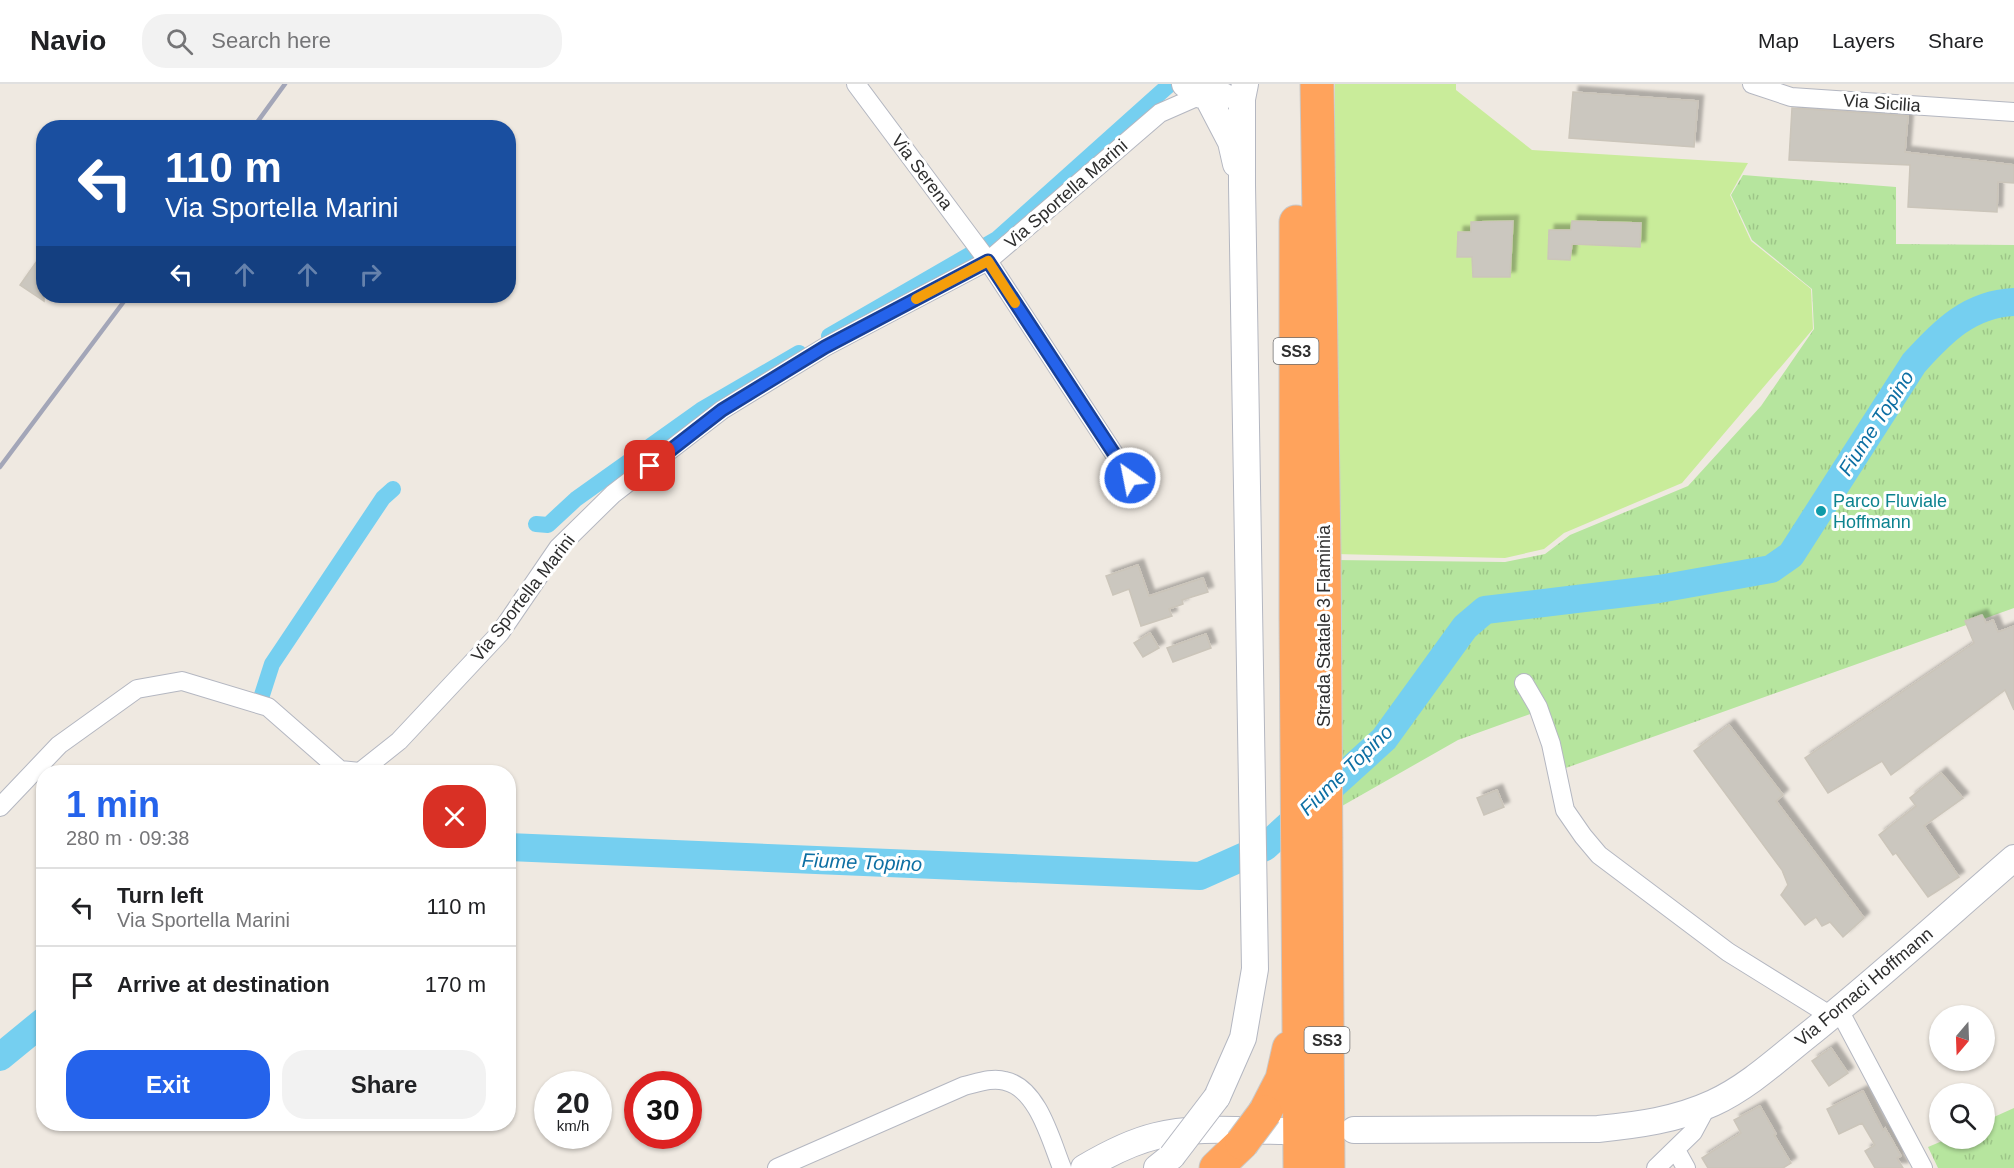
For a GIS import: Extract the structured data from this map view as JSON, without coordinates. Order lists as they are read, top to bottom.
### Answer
{
  "streets": {
    "highway": ["SS3", "Strada Statale 3 Flaminia"],
    "main road": ["Via Sportella Marini", "Via Fornaci Hoffmann"],
    "street": ["Via Sicilia", "Via Serena"]
  },
  "crossings": [
    ["Via Serena", "Via Sportella Marini"]
  ],
  "water": ["Fiume Topino"],
  "places": ["Parco Fluviale Hoffmann"],
  "north": "bottom",
  "page": {
    "header": "Navio",
    "search": "Search here",
    "nav": ["Map", "Layers", "Share"],
    "turn": ["110 m", "Via Sportella Marini"],
    "heading": ["1 min", "280 m · 09:38"],
    "list": [
      {
        "name": "Turn left",
        "note": "Via Sportella Marini",
        "value": "110 m"
      },
      {
        "name": "Arrive at destination",
        "value": "170 m"
      }
    ],
    "buttons": ["Exit", "Share"],
    "speed": "20 km/h",
    "limit": "30"
  }
}
